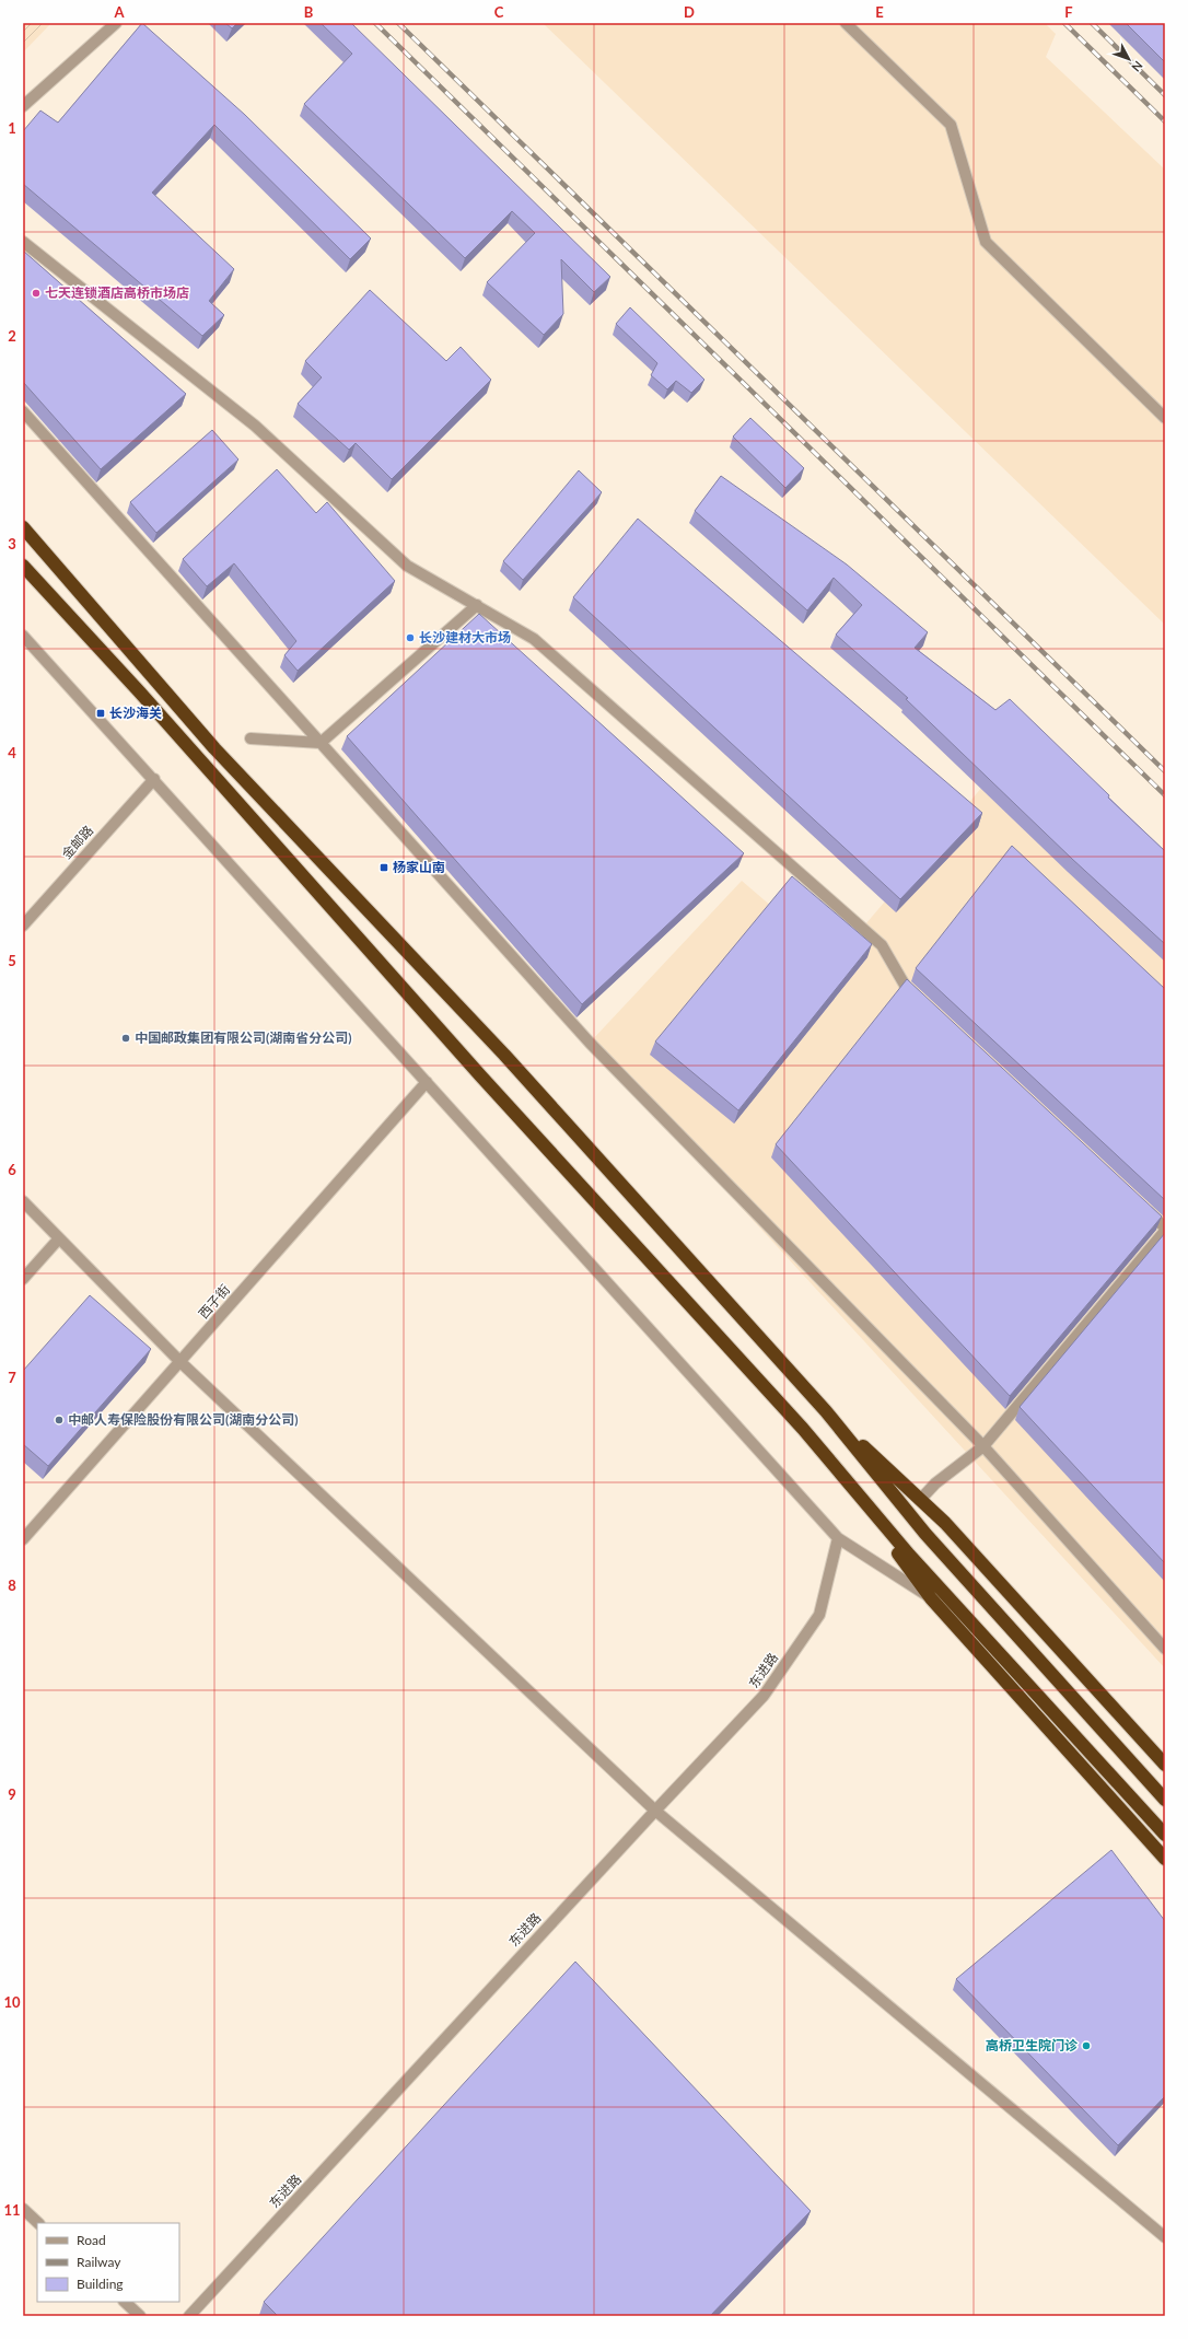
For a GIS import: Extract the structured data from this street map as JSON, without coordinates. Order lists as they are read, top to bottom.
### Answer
{
  "streets": {
    "street": ["金邮路", "西子街", "东进路"]
  },
  "places": {
    "other": [
      "七天连锁酒店高桥市场店",
      "长沙建材大市场",
      "中国邮政集团有限公司(湖南省分公司)",
      "中邮人寿保险股份有限公司(湖南分公司)",
      "高桥卫生院门诊"
    ],
    "transit": ["长沙海关", "杨家山南"]
  },
  "legend": ["Road", "Railway", "Building"],
  "north": "bottom right",
  "grid": {
    "columns": [
      "A",
      "B",
      "C",
      "D",
      "E",
      "F"
    ],
    "rows": [
      "1",
      "2",
      "3",
      "4",
      "5",
      "6",
      "7",
      "8",
      "9",
      "10",
      "11"
    ]
  }
}
